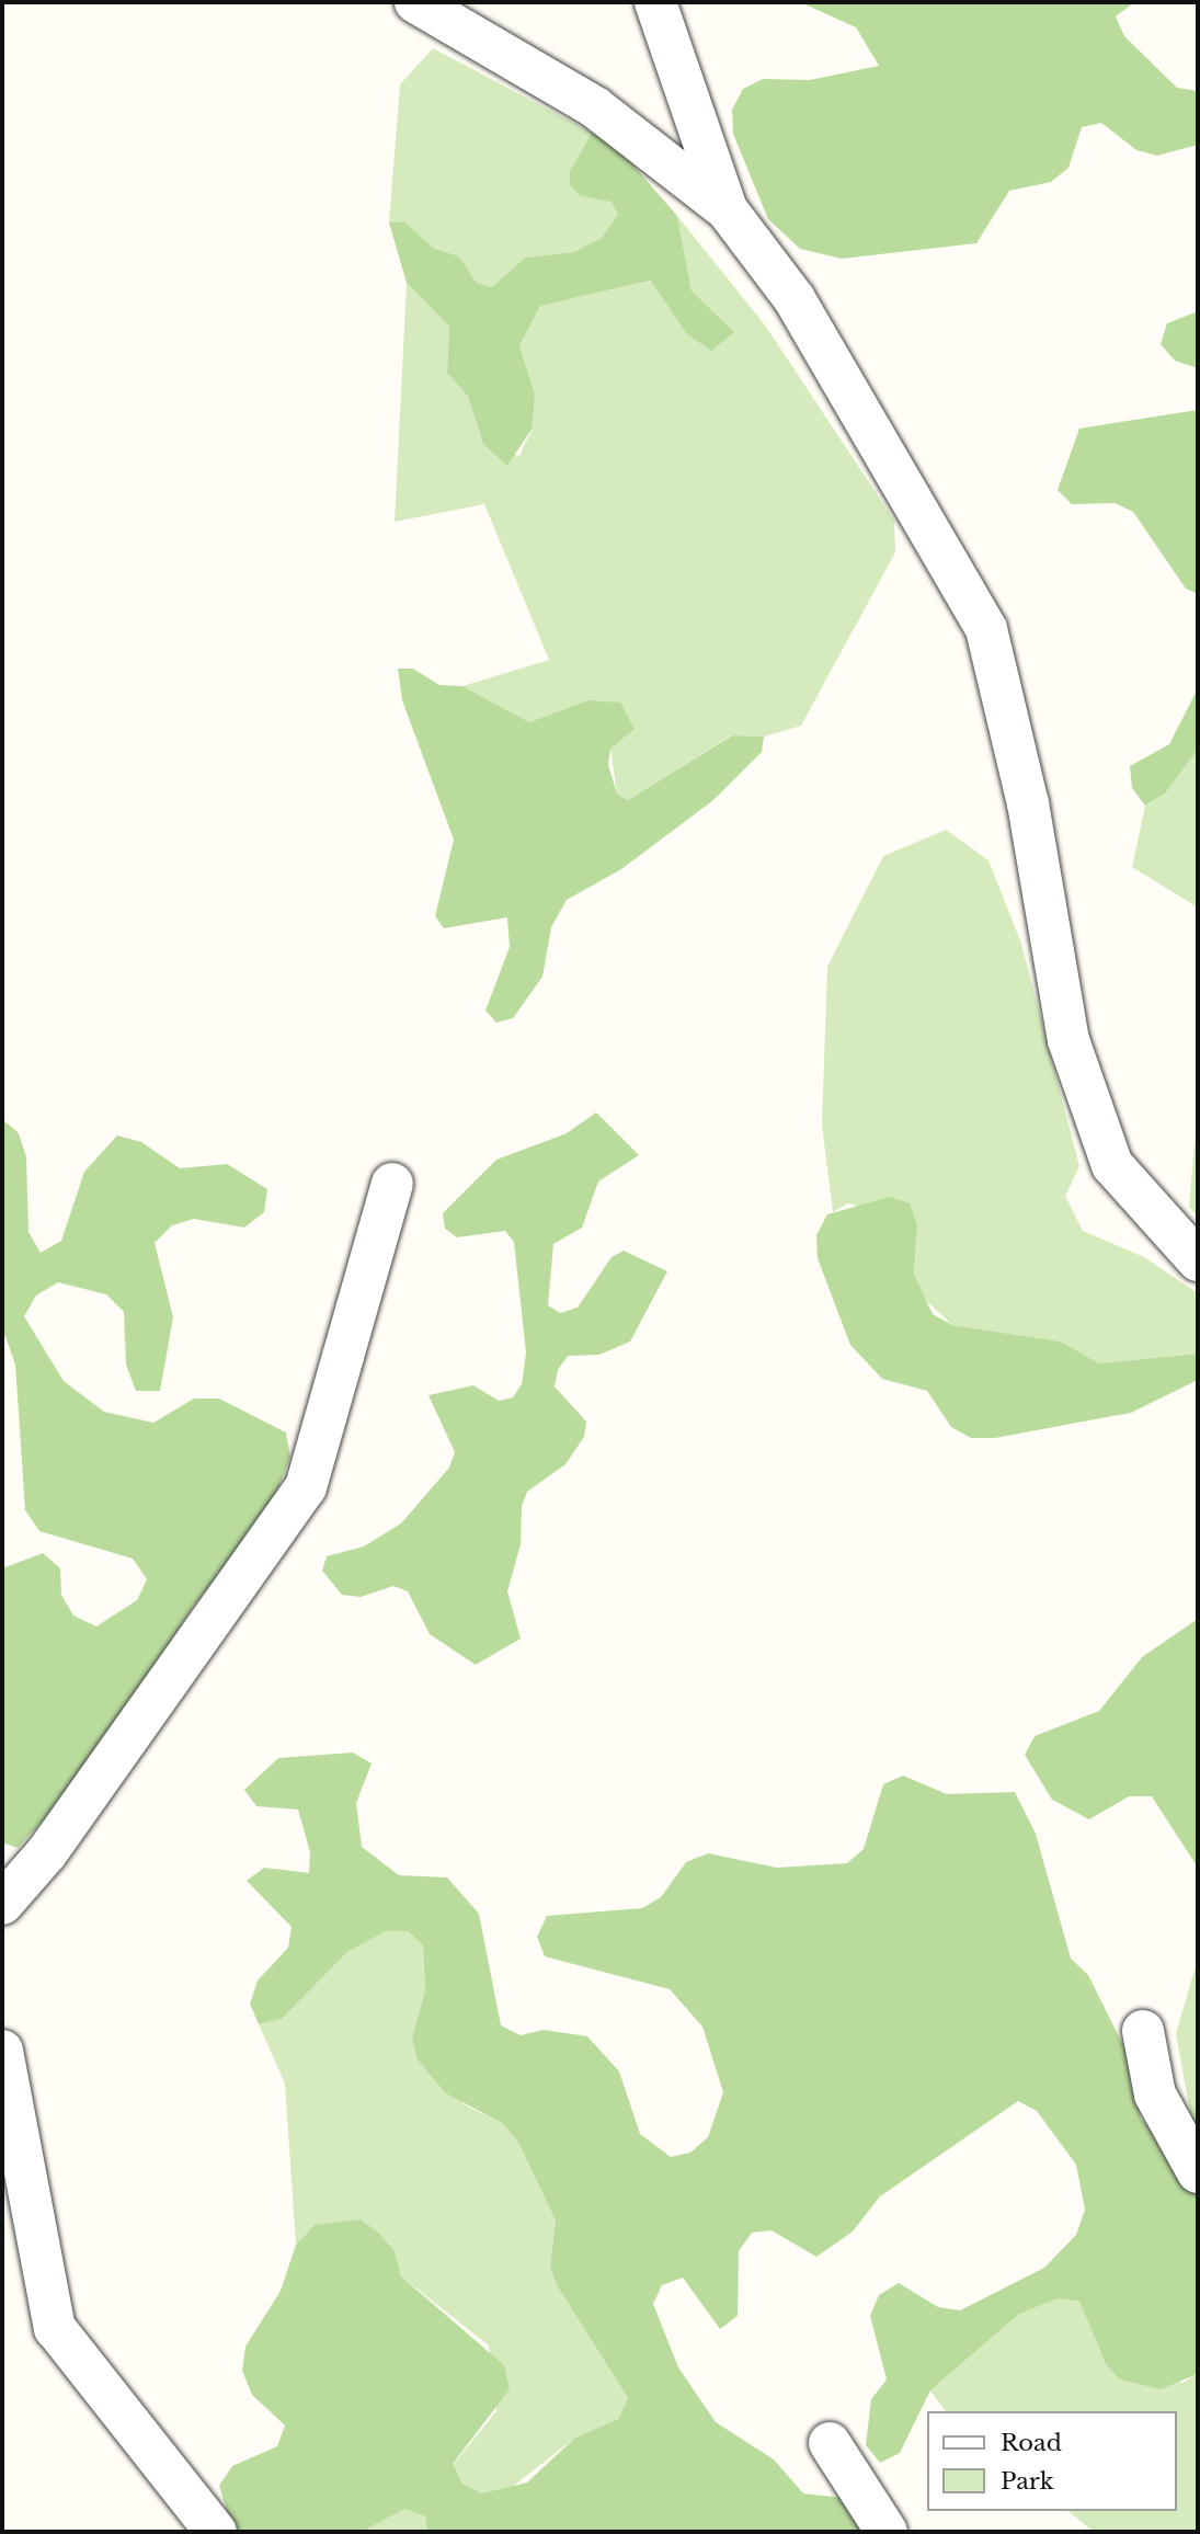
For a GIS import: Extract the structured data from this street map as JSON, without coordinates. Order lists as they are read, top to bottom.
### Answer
{
  "legend": ["Road", "Park"]
}
